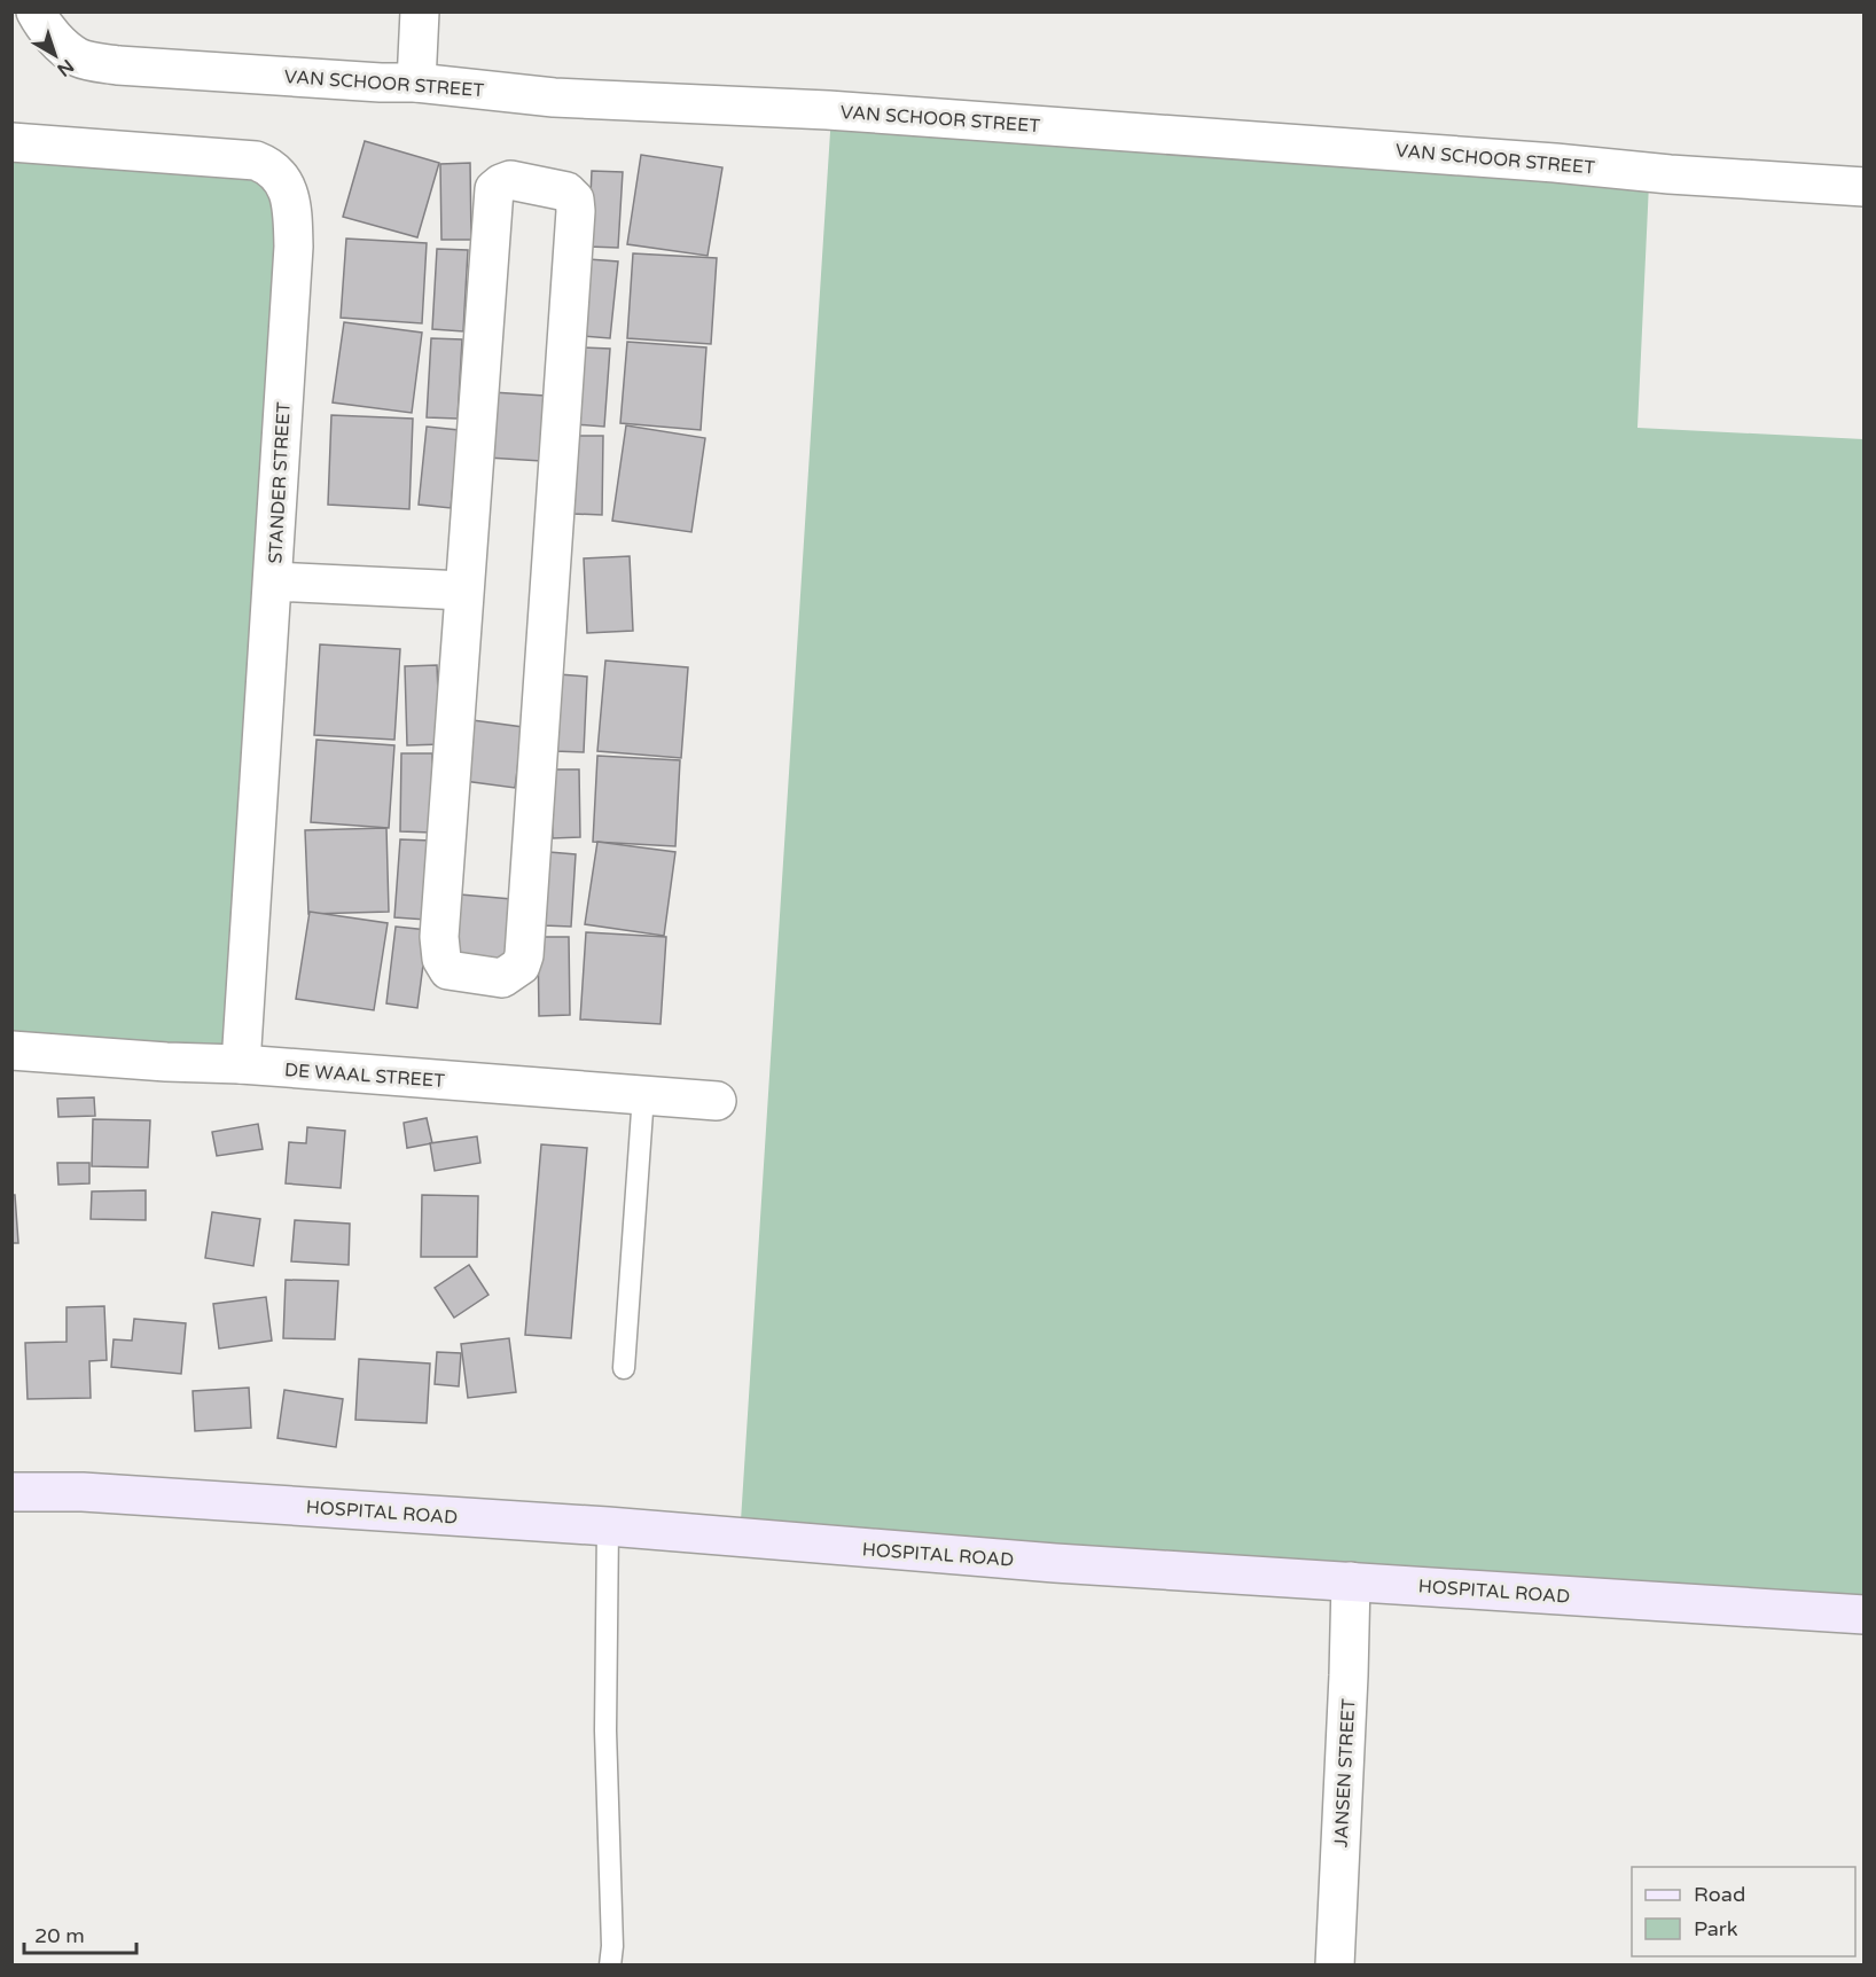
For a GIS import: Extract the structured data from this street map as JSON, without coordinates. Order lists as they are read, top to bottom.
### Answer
{
  "streets": {
    "main road": ["HOSPITAL ROAD"],
    "street": [
      "VAN SCHOOR STREET",
      "STANDER STREET",
      "DE WAAL STREET",
      "JANSEN STREET"
    ]
  },
  "crossings": [
    ["STANDER STREET", "DE WAAL STREET"],
    ["HOSPITAL ROAD", "JANSEN STREET"]
  ],
  "legend": ["Road", "Park"],
  "scale_bar": "20 m",
  "north": "bottom right"
}
